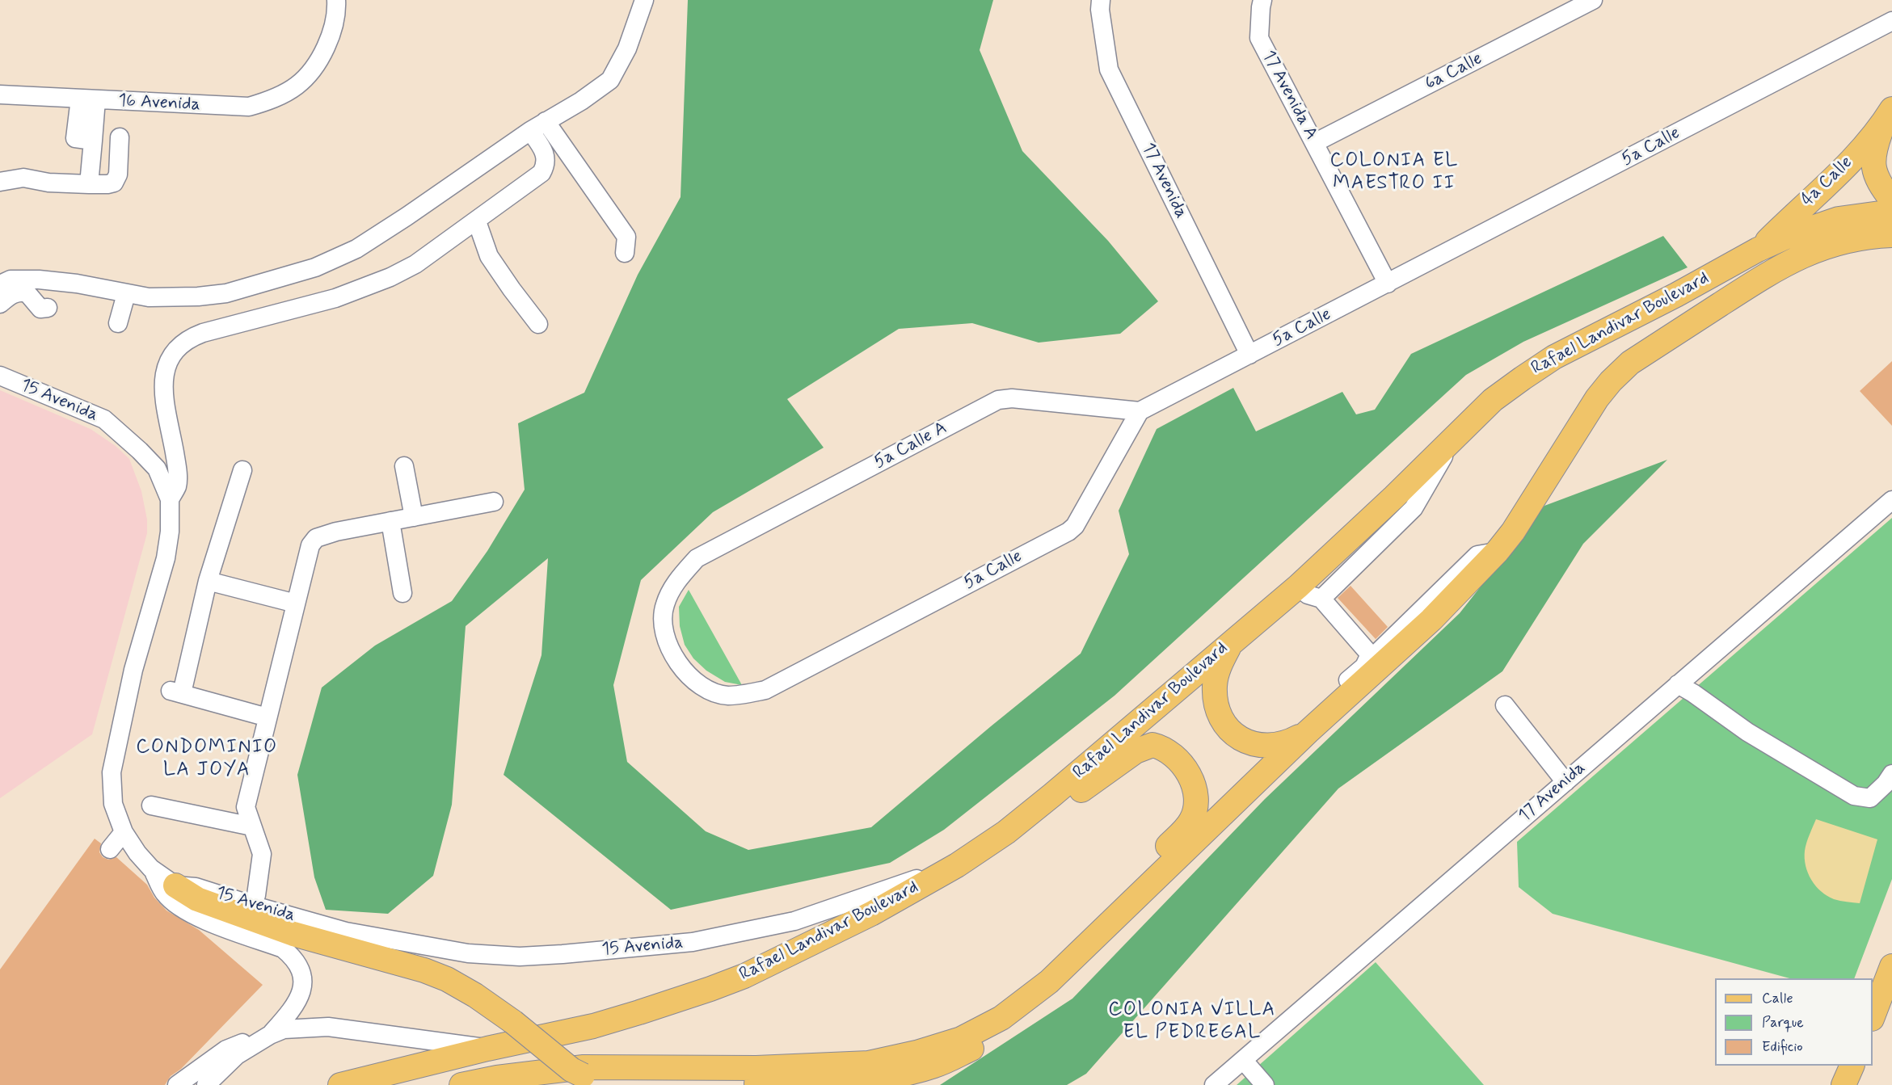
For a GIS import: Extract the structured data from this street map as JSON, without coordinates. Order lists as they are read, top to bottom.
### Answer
{
  "streets": {
    "main road": ["4a Calle", "Rafael Landivar Boulevard"],
    "street": [
      "6a Calle",
      "17 Avenida A",
      "16 Avenida",
      "5a Calle",
      "17 Avenida",
      "15 Avenida",
      "5a Calle A"
    ]
  },
  "crossings": [
    ["6a Calle", "17 Avenida A"],
    ["17 Avenida A", "5a Calle"],
    ["5a Calle", "17 Avenida"],
    ["5a Calle", "5a Calle A"],
    ["4a Calle", "Rafael Landivar Boulevard"],
    ["Rafael Landivar Boulevard", "15 Avenida"]
  ],
  "districts": ["COLONIA EL MAESTRO II", "CONDOMINIO LA JOYA", "COLONIA VILLA EL PEDREGAL"],
  "legend": ["Calle", "Parque", "Edificio"]
}
